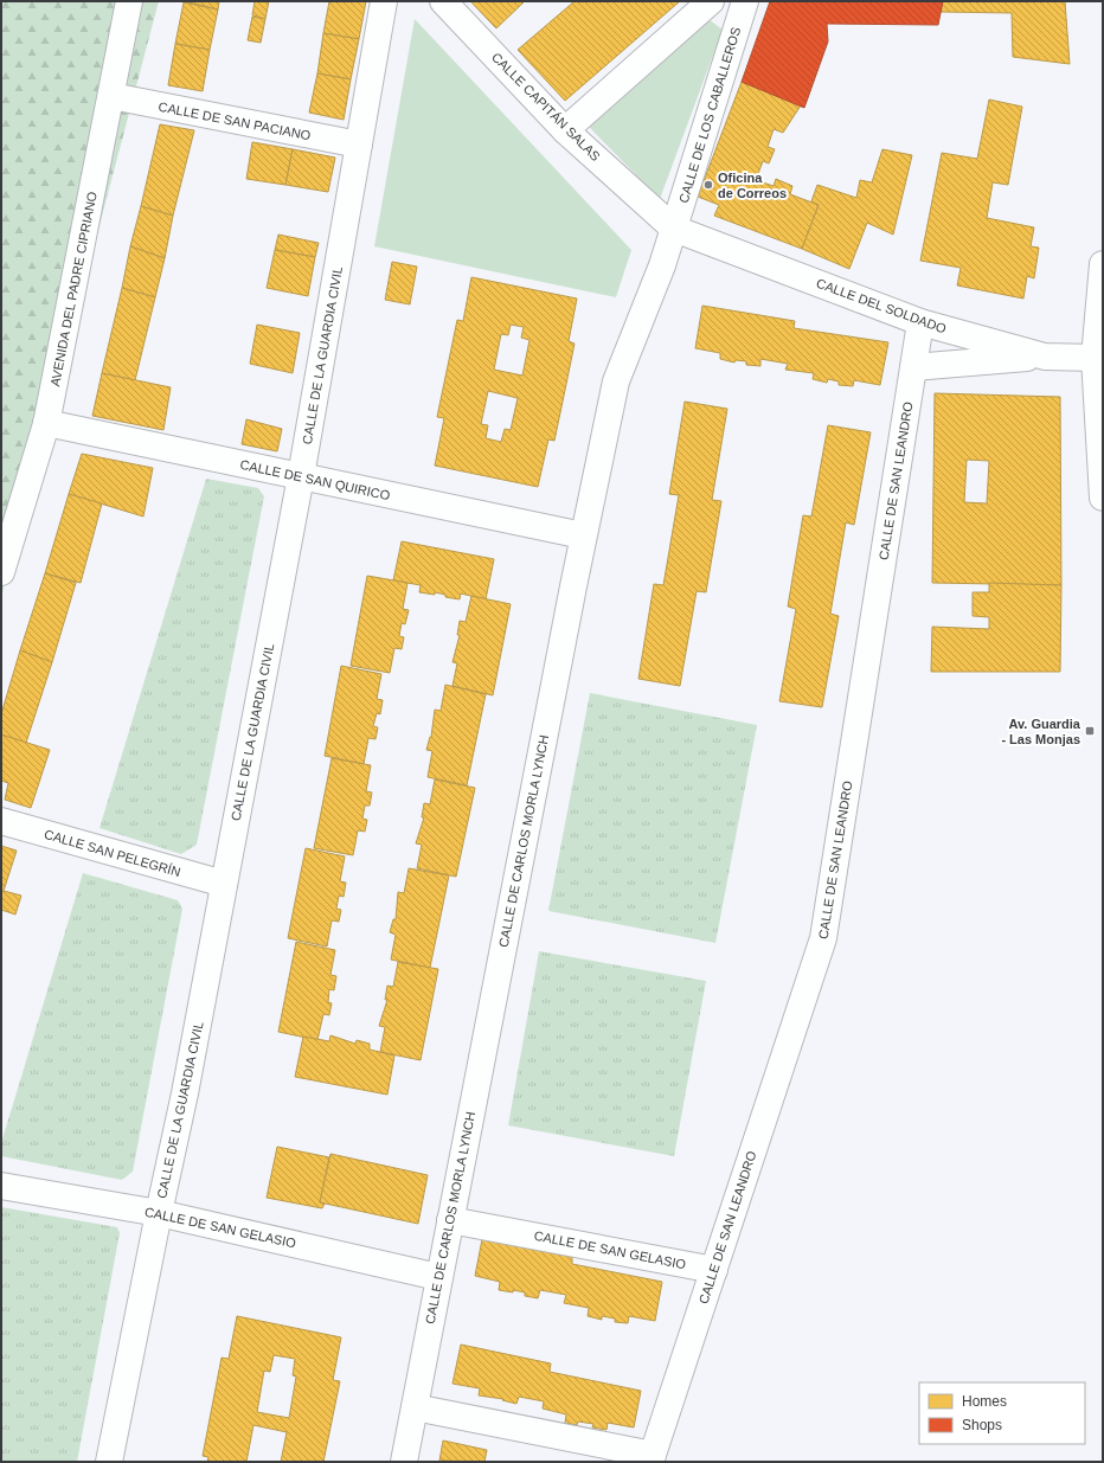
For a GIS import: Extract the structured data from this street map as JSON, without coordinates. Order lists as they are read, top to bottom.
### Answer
{
  "streets": {
    "street": [
      "CALLE CAPITÁN SALAS",
      "CALLE DE LOS CABALLEROS",
      "CALLE DE SAN PACIANO",
      "AVENIDA DEL PADRE CIPRIANO",
      "CALLE DEL SOLDADO",
      "CALLE DE LA GUARDIA CIVIL",
      "CALLE DE SAN QUIRICO",
      "CALLE DE SAN LEANDRO",
      "CALLE DE CARLOS MORLA LYNCH",
      "CALLE SAN PELEGRÍN",
      "CALLE DE SAN GELASIO"
    ]
  },
  "crossings": [
    ["CALLE CAPITÁN SALAS", "CALLE DE LOS CABALLEROS"],
    ["CALLE CAPITÁN SALAS", "CALLE DEL SOLDADO"],
    ["CALLE CAPITÁN SALAS", "CALLE DE CARLOS MORLA LYNCH"],
    ["CALLE DE LOS CABALLEROS", "CALLE DEL SOLDADO"],
    ["CALLE DE LOS CABALLEROS", "CALLE DE CARLOS MORLA LYNCH"],
    ["CALLE DE SAN PACIANO", "AVENIDA DEL PADRE CIPRIANO"],
    ["CALLE DE SAN PACIANO", "CALLE DE LA GUARDIA CIVIL"],
    ["AVENIDA DEL PADRE CIPRIANO", "CALLE DE SAN QUIRICO"],
    ["CALLE DEL SOLDADO", "CALLE DE SAN LEANDRO"],
    ["CALLE DEL SOLDADO", "CALLE DE CARLOS MORLA LYNCH"],
    ["CALLE DE LA GUARDIA CIVIL", "CALLE DE SAN QUIRICO"],
    ["CALLE DE LA GUARDIA CIVIL", "CALLE SAN PELEGRÍN"],
    ["CALLE DE LA GUARDIA CIVIL", "CALLE DE SAN GELASIO"],
    ["CALLE DE SAN QUIRICO", "CALLE DE CARLOS MORLA LYNCH"],
    ["CALLE DE SAN LEANDRO", "CALLE DE SAN GELASIO"],
    ["CALLE DE CARLOS MORLA LYNCH", "CALLE DE SAN GELASIO"]
  ],
  "places": {
    "other": ["Oficina de Correos"],
    "transit": ["Av. Guardia - Las Monjas"]
  },
  "legend": ["Homes", "Shops"]
}
